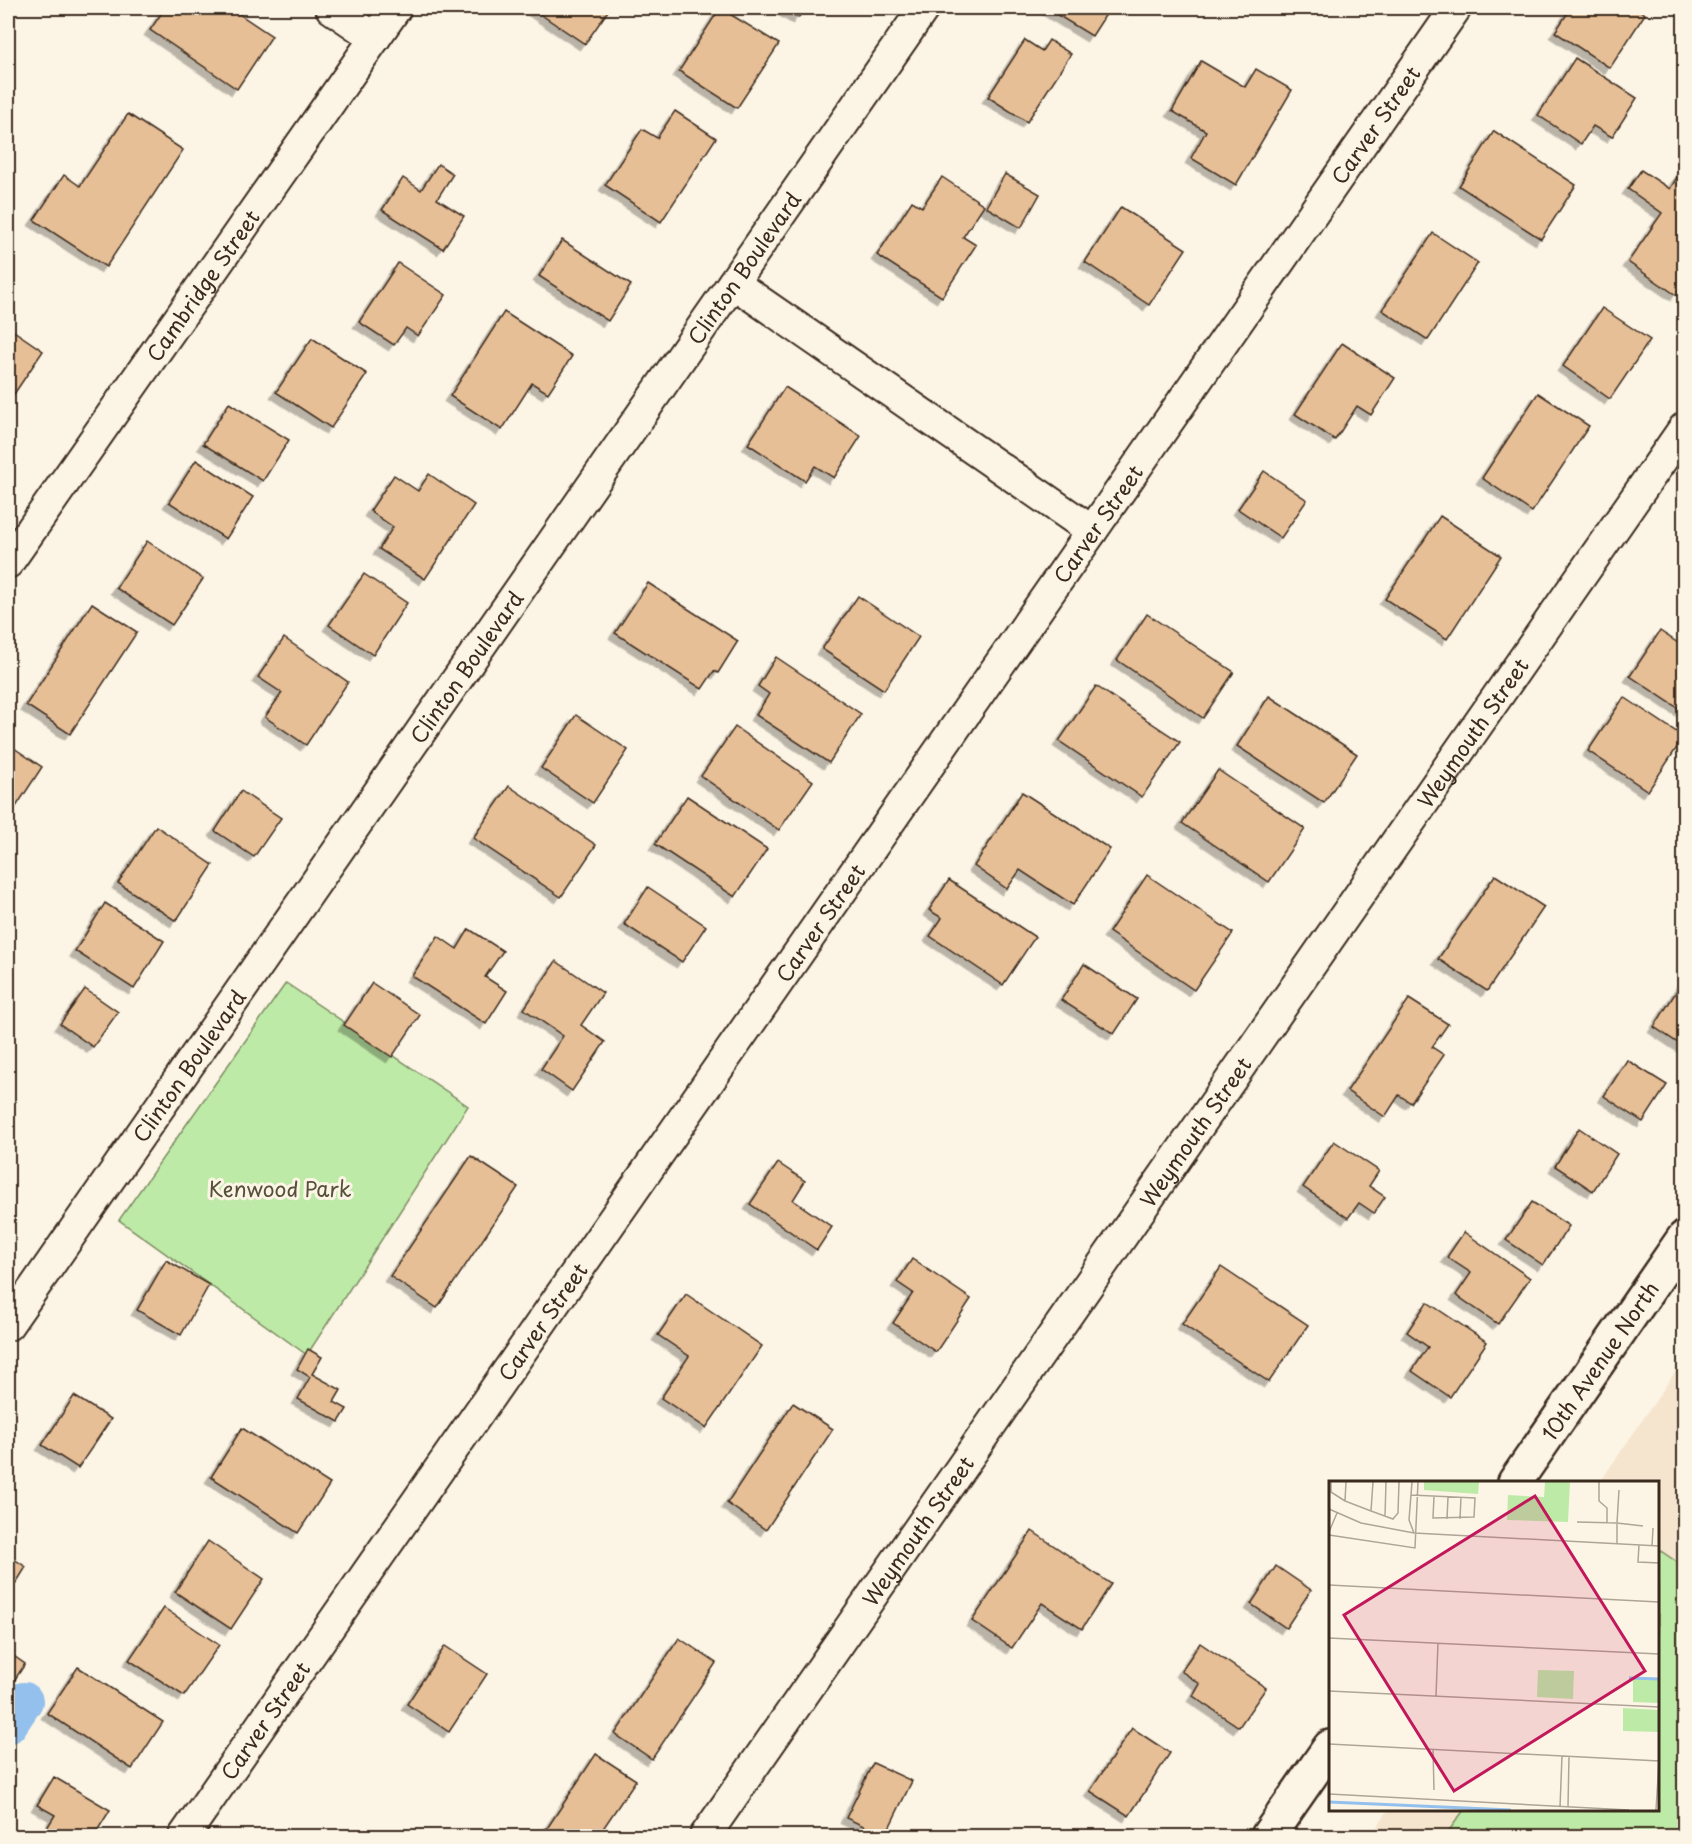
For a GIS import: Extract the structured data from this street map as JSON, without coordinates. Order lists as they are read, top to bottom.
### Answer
{
  "streets": {
    "street": [
      "Carver Street",
      "Clinton Boulevard",
      "Cambridge Street",
      "Weymouth Street",
      "10th Avenue North"
    ]
  },
  "parks": ["Kenwood Park"]
}
